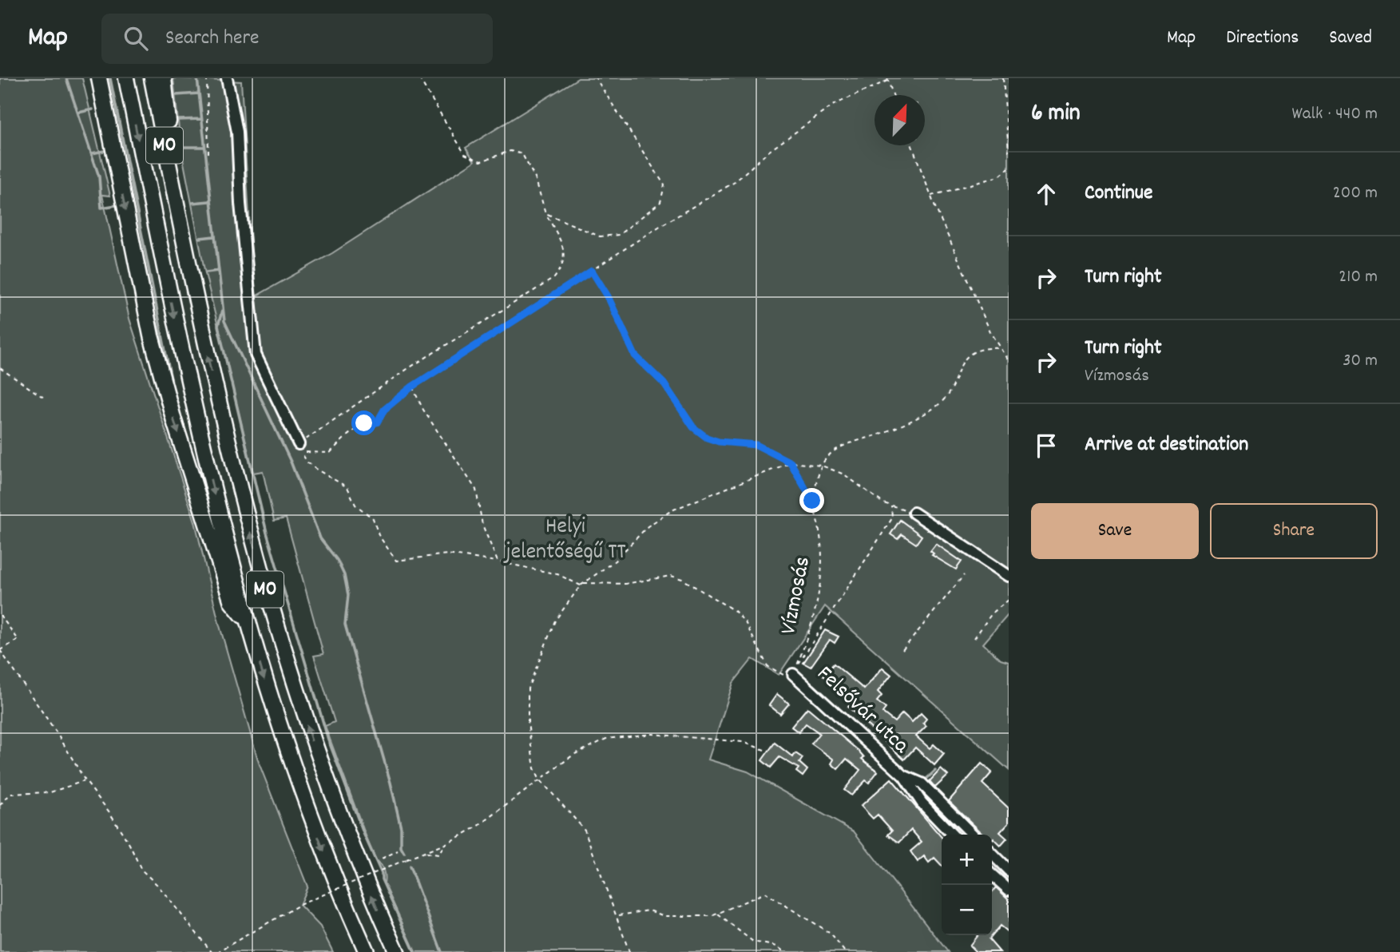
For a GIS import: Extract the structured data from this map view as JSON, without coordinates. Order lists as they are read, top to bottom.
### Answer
{
  "streets": {
    "highway": ["M0"],
    "street": ["Felsővár utca"],
    "path": ["Vízmosás"]
  },
  "crossings": [
    ["Vízmosás", "Felsővár utca"]
  ],
  "parks": ["Helyi jelentőségű TT"],
  "north": "top right",
  "page": {
    "header": "Map",
    "search": "Search here",
    "nav": ["Map", "Directions", "Saved"],
    "heading": ["6 min", "Walk · 440 m"],
    "list": [
      ["Continue", "200 m"],
      ["Turn right", "210 m"],
      ["Turn right", "Vízmosás", "30 m"],
      "Arrive at destination"
    ],
    "buttons": ["Save", "Share"],
    "map_buttons": ["+", "−"]
  }
}
